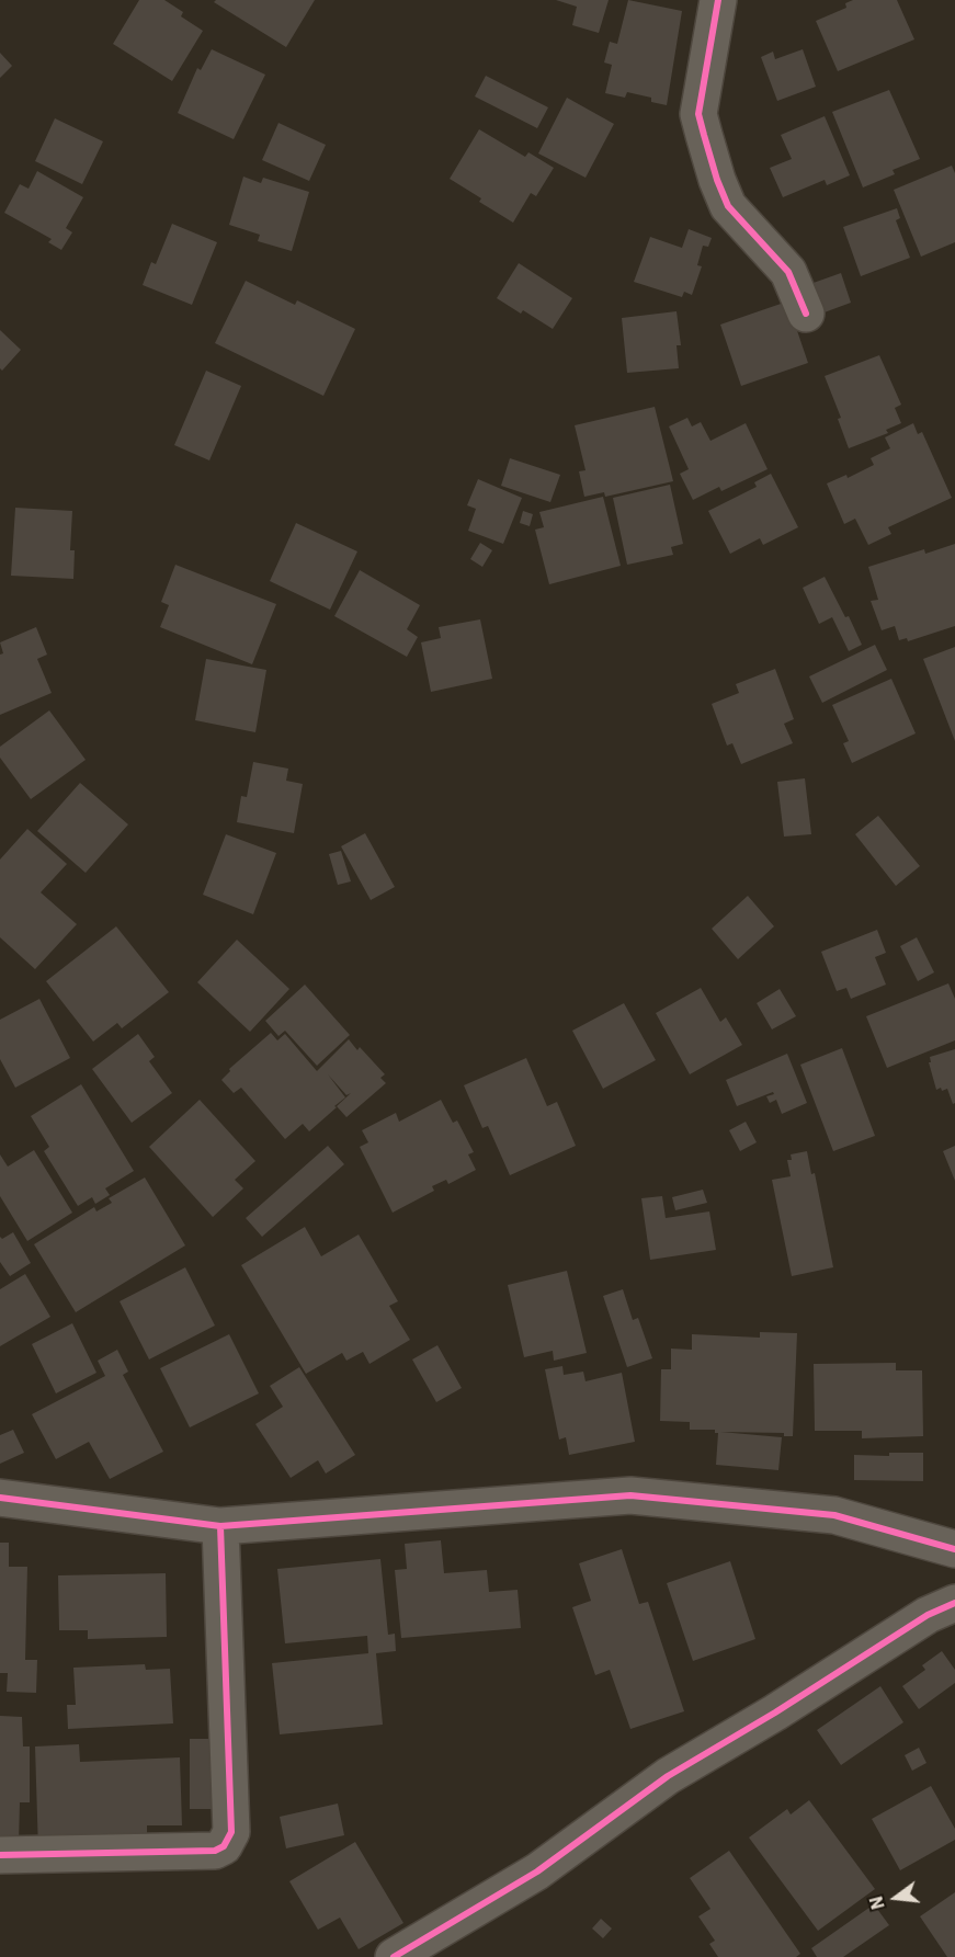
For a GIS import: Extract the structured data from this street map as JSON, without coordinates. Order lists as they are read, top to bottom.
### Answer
{
  "north": "left"
}
